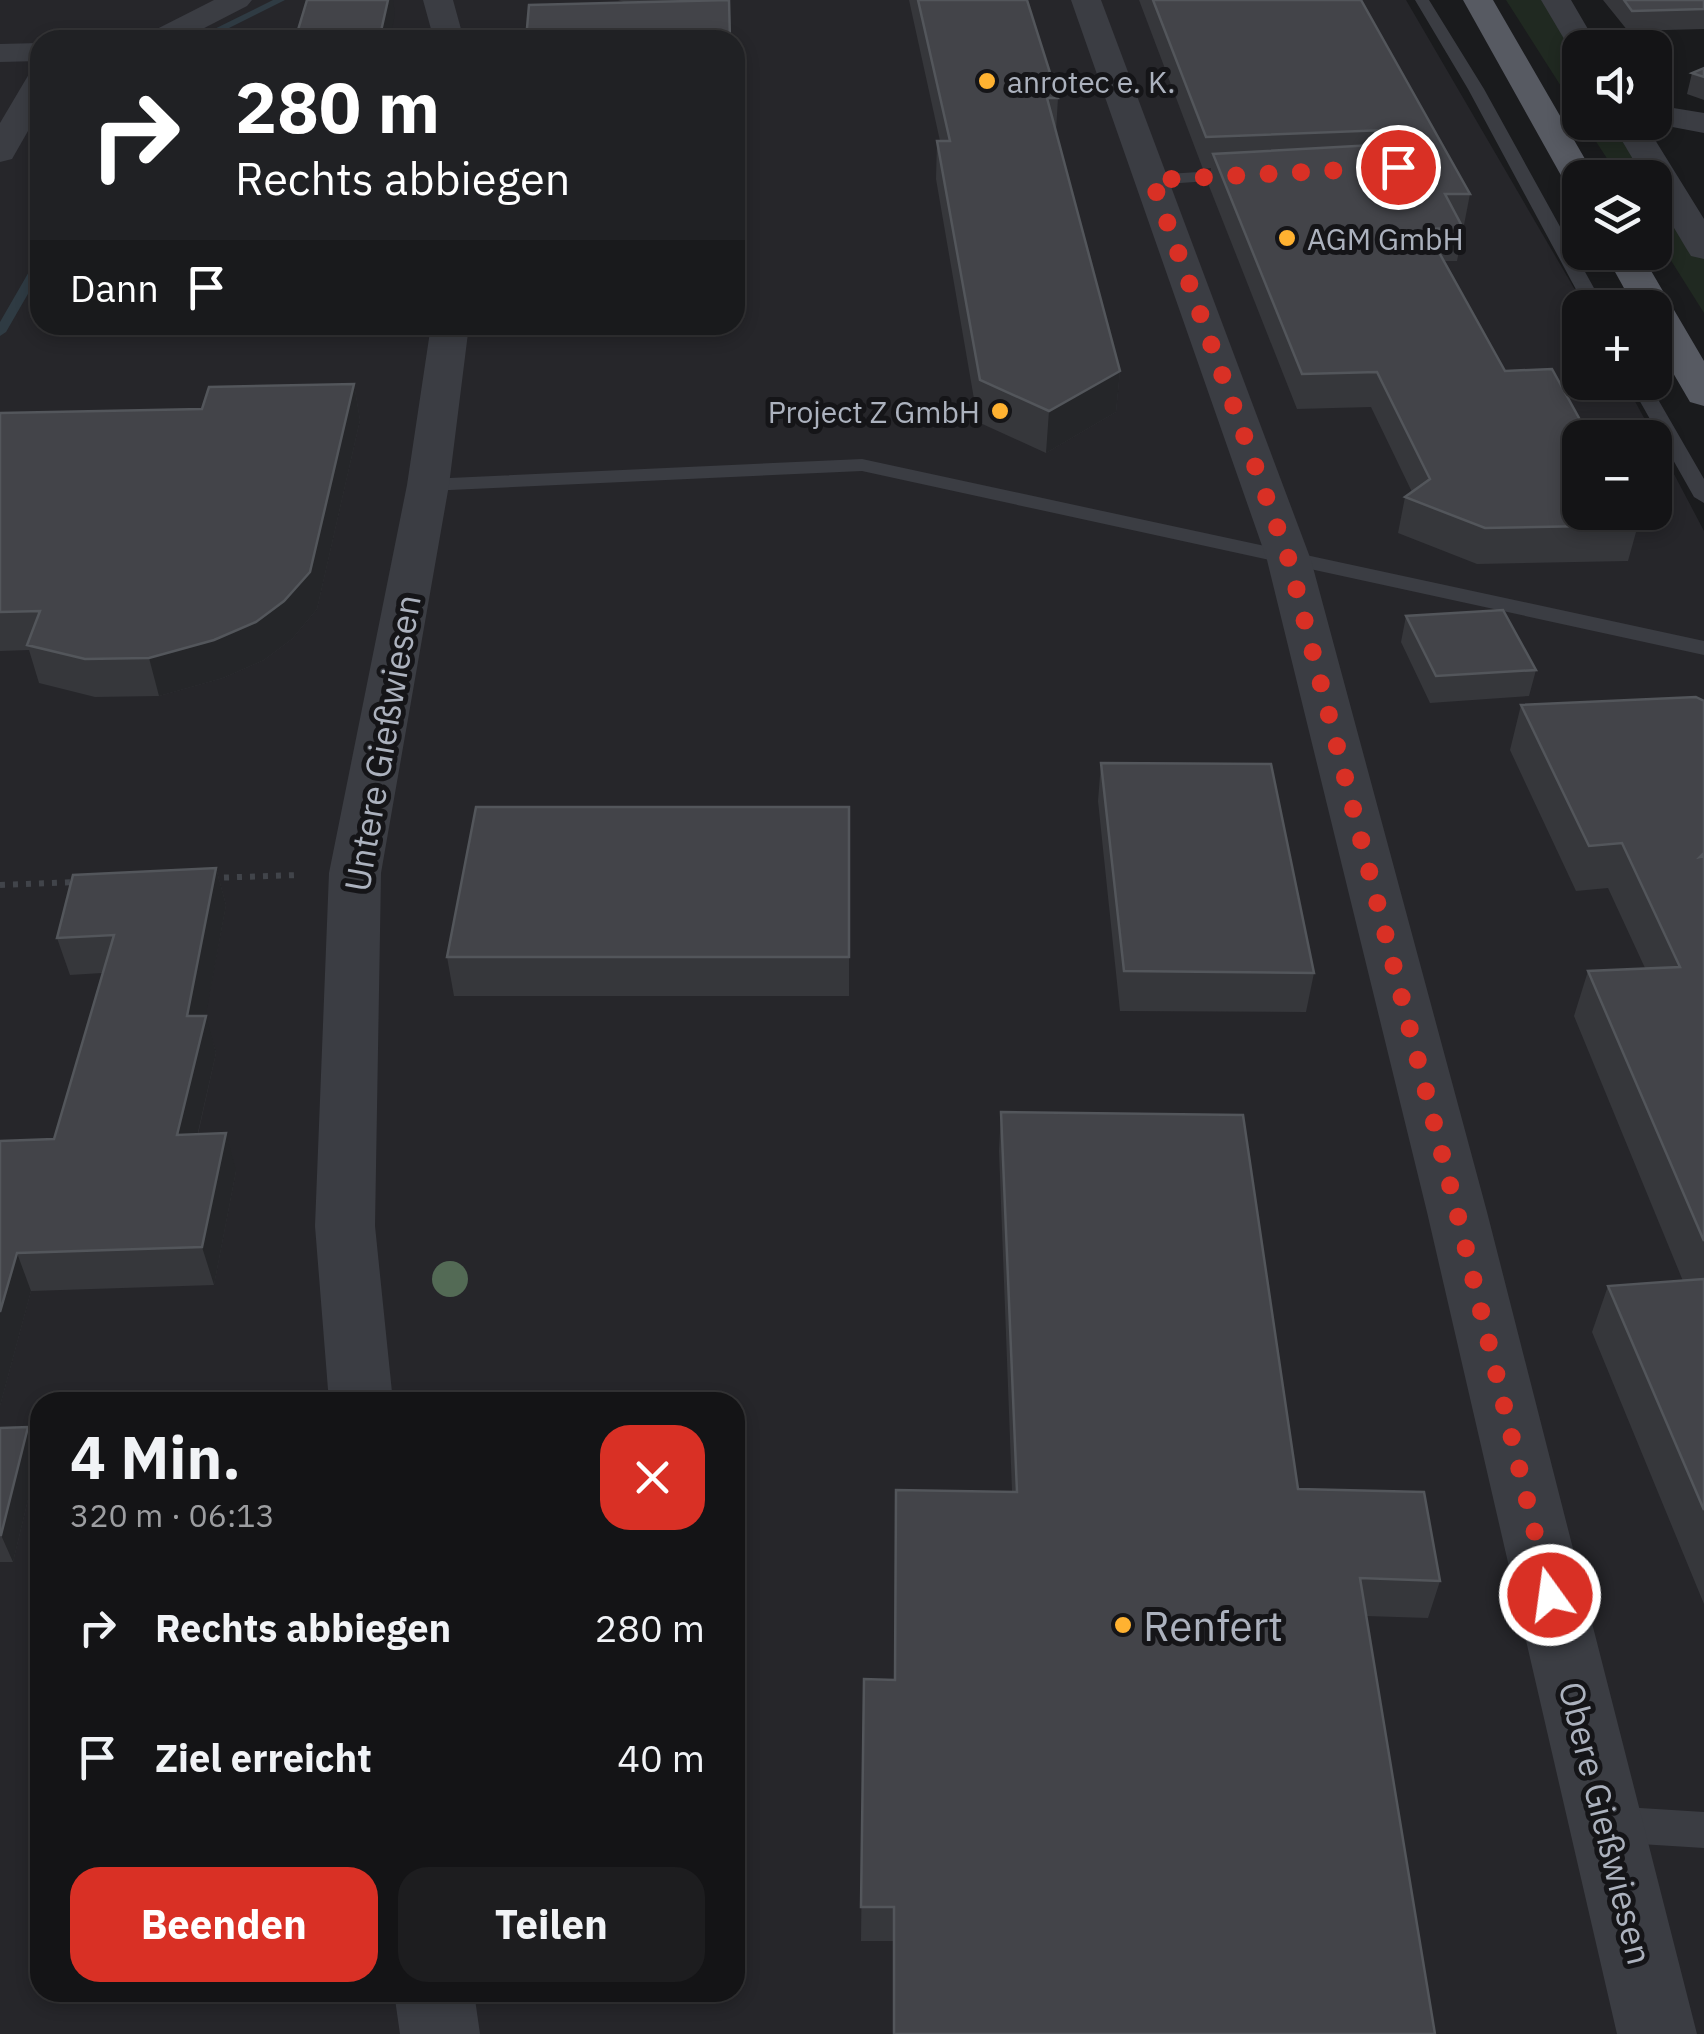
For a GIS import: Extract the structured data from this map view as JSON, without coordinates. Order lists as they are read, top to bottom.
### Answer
{
  "streets": {
    "street": ["Untere Gießwiesen", "Obere Gießwiesen"]
  },
  "places": [
    "anrotec e. K.",
    "AGM GmbH",
    "Project Z GmbH",
    "Renfert"
  ],
  "page": {
    "map_buttons": ["+", "−"],
    "turn": ["280 m", "Rechts abbiegen"],
    "then": "Dann",
    "heading": ["4 Min.", "320 m · 06:13"],
    "list": [
      {
        "name": "Rechts abbiegen",
        "value": "280 m"
      },
      {
        "name": "Ziel erreicht",
        "value": "40 m"
      }
    ],
    "buttons": ["Beenden", "Teilen"]
  }
}
